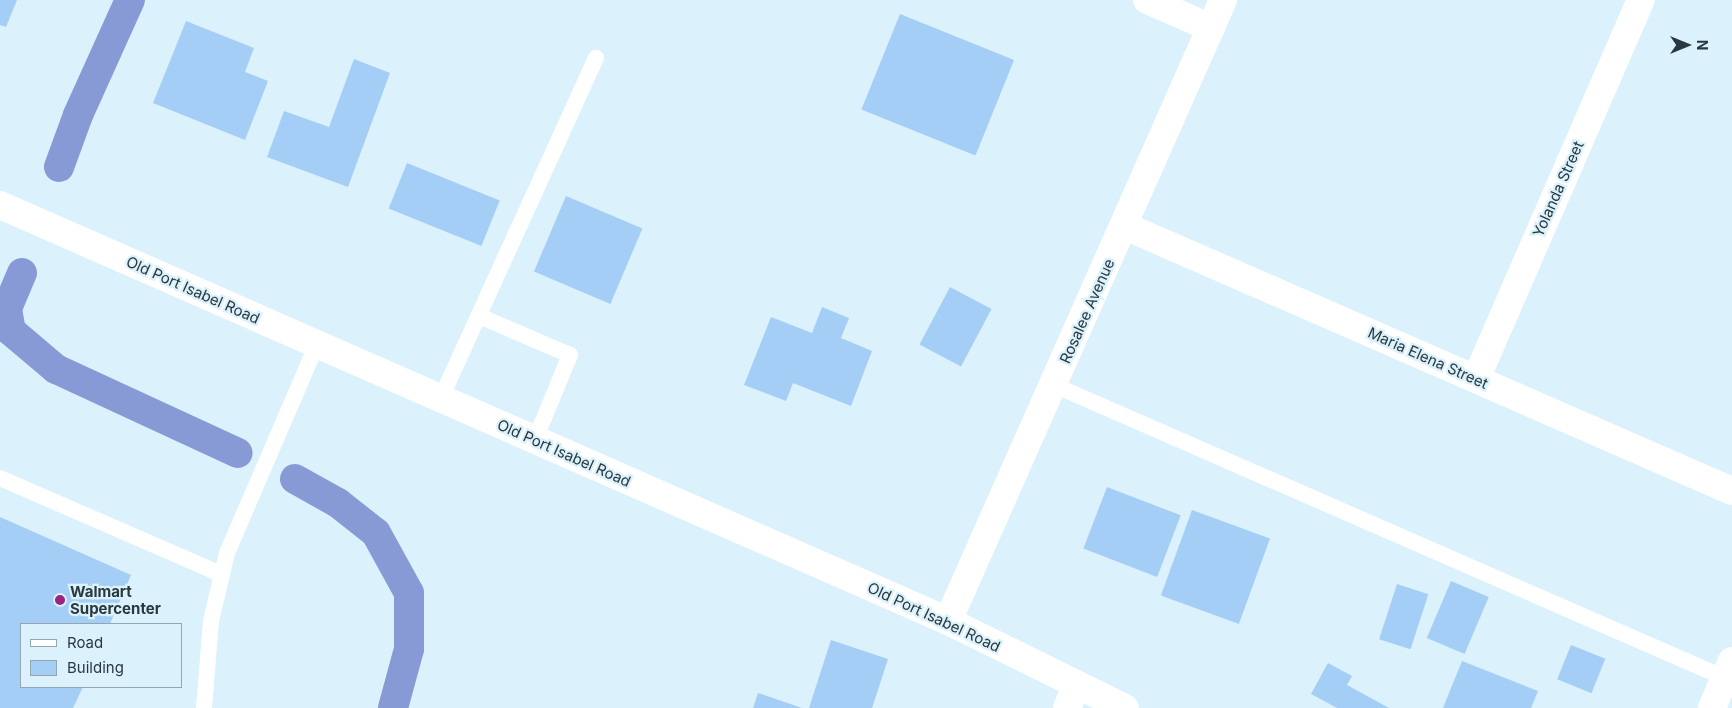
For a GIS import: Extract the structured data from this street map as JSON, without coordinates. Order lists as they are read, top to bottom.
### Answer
{
  "streets": {
    "street": [
      "Yolanda Street",
      "Old Port Isabel Road",
      "Rosalee Avenue",
      "Maria Elena Street"
    ]
  },
  "crossings": [
    ["Yolanda Street", "Maria Elena Street"],
    ["Old Port Isabel Road", "Rosalee Avenue"],
    ["Rosalee Avenue", "Maria Elena Street"]
  ],
  "places": ["Walmart Supercenter"],
  "legend": ["Road", "Building"],
  "north": "right"
}
